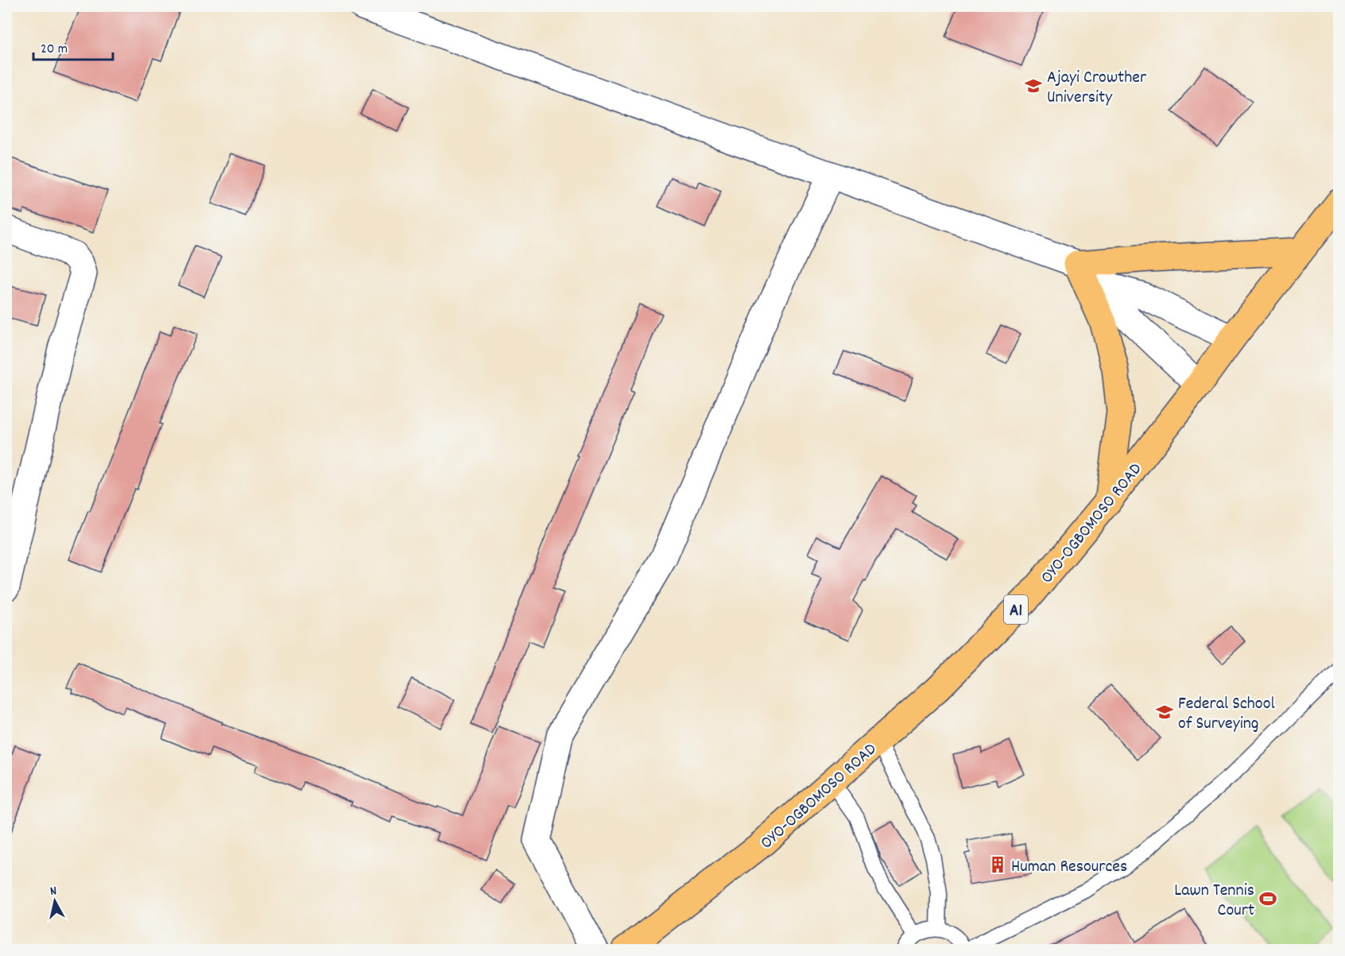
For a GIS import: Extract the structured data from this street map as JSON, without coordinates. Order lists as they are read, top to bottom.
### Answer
{
  "streets": {
    "highway": ["OYO-OGBOMOSO ROAD", "A1"]
  },
  "places": {
    "school or university": ["Ajayi Crowther University", "Federal School of Surveying"],
    "building": ["Human Resources"],
    "sports": ["Lawn Tennis Court"]
  },
  "scale_bar": "20 m",
  "north": "top"
}
